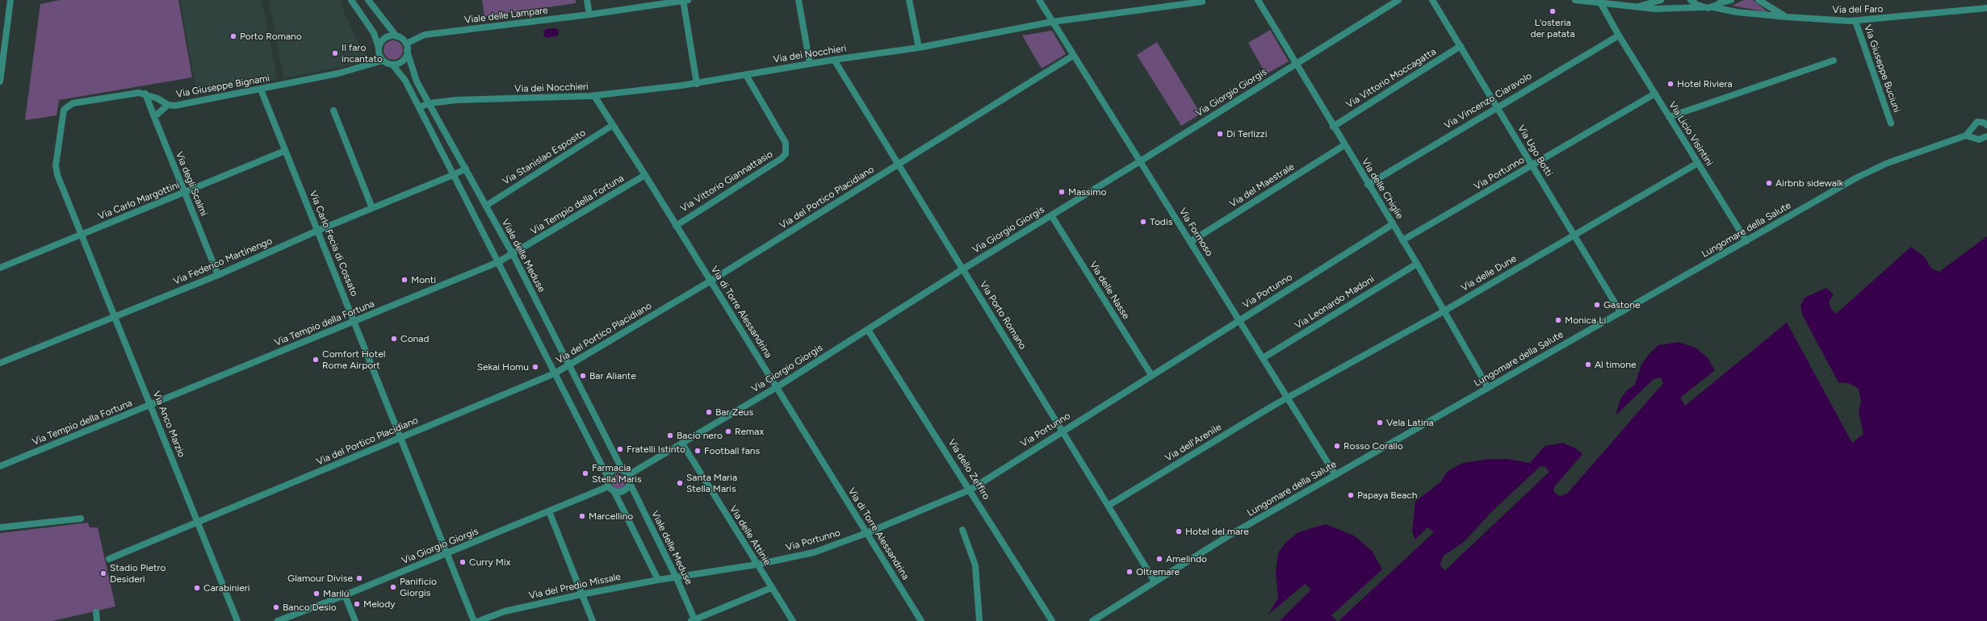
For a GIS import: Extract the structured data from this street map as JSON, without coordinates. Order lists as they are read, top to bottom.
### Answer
{
  "streets": {
    "street": [
      "Via del Faro",
      "Viale delle Lampare",
      "Via dei Nocchieri",
      "Via Giuseppe Buciuni",
      "Via Vittorio Moccagatta",
      "Via Giuseppe Bignami",
      "Via Giorgio Giorgis",
      "Via Vincenzo Ciaravolo",
      "Via Licio Visintini",
      "Via Ugo Botti",
      "Via Stanislao Esposito",
      "Via Portunno",
      "Via Vittorio Giannattasio",
      "Via degli Scalmi",
      "Via del Maestrale",
      "Via delle Chiglie",
      "Via del Portico Placidiano",
      "Via Carlo Margottini",
      "Via Tempio della Fortuna",
      "Lungomare della Salute",
      "Via Formoso",
      "Via Carlo Fecia di Cossato",
      "Viale delle Meduse",
      "Via Federico Martinengo",
      "Via delle Dune",
      "Via delle Nasse",
      "Via Leonardo Madoni",
      "Via di Torre Alessandrina",
      "Via Porto Romano",
      "Via Anco Marzio",
      "Via dell'Arenile",
      "Via dello Zeffiro",
      "Via delle Attinie",
      "Via del Predio Missale"
    ]
  },
  "crossings": [
    ["Via del Faro", "Via Giuseppe Buciuni"],
    ["Viale delle Lampare", "Via Giuseppe Bignami"],
    ["Viale delle Lampare", "Viale delle Meduse"],
    ["Via dei Nocchieri", "Via Vittorio Giannattasio"],
    ["Via dei Nocchieri", "Via Formoso"],
    ["Via dei Nocchieri", "Viale delle Meduse"],
    ["Via dei Nocchieri", "Via di Torre Alessandrina"],
    ["Via dei Nocchieri", "Via Porto Romano"],
    ["Via Vittorio Moccagatta", "Via Ugo Botti"],
    ["Via Vittorio Moccagatta", "Via delle Chiglie"],
    ["Via Giuseppe Bignami", "Via degli Scalmi"],
    ["Via Giuseppe Bignami", "Via Carlo Margottini"],
    ["Via Giuseppe Bignami", "Via Carlo Fecia di Cossato"],
    ["Via Giuseppe Bignami", "Viale delle Meduse"],
    ["Via Giuseppe Bignami", "Via Anco Marzio"],
    ["Via Giorgio Giorgis", "Via delle Chiglie"],
    ["Via Giorgio Giorgis", "Via Formoso"],
    ["Via Giorgio Giorgis", "Via Carlo Fecia di Cossato"],
    ["Via Giorgio Giorgis", "Viale delle Meduse"],
    ["Via Giorgio Giorgis", "Via delle Nasse"],
    ["Via Giorgio Giorgis", "Via di Torre Alessandrina"],
    ["Via Giorgio Giorgis", "Via Porto Romano"],
    ["Via Giorgio Giorgis", "Via dello Zeffiro"],
    ["Via Giorgio Giorgis", "Via delle Attinie"],
    ["Via Vincenzo Ciaravolo", "Via Licio Visintini"],
    ["Via Vincenzo Ciaravolo", "Via Ugo Botti"],
    ["Via Vincenzo Ciaravolo", "Via delle Chiglie"],
    ["Via Licio Visintini", "Via Portunno"],
    ["Via Licio Visintini", "Lungomare della Salute"],
    ["Via Licio Visintini", "Via delle Dune"],
    ["Via Ugo Botti", "Via Portunno"],
    ["Via Ugo Botti", "Lungomare della Salute"],
    ["Via Ugo Botti", "Via delle Dune"],
    ["Via Stanislao Esposito", "Viale delle Meduse"],
    ["Via Stanislao Esposito", "Via di Torre Alessandrina"],
    ["Via Portunno", "Via delle Chiglie"],
    ["Via Portunno", "Via Formoso"],
    ["Via Portunno", "Viale delle Meduse"],
    ["Via Portunno", "Via delle Nasse"],
    ["Via Portunno", "Via di Torre Alessandrina"],
    ["Via Portunno", "Via Porto Romano"],
    ["Via Portunno", "Via dello Zeffiro"],
    ["Via Portunno", "Via delle Attinie"],
    ["Via Portunno", "Via del Predio Missale"],
    ["Via Vittorio Giannattasio", "Via di Torre Alessandrina"],
    ["Via degli Scalmi", "Via Carlo Margottini"],
    ["Via degli Scalmi", "Via Federico Martinengo"],
    ["Via del Maestrale", "Via delle Chiglie"],
    ["Via del Maestrale", "Via Formoso"],
    ["Via delle Chiglie", "Lungomare della Salute"],
    ["Via delle Chiglie", "Via delle Dune"],
    ["Via delle Chiglie", "Via Leonardo Madoni"],
    ["Via del Portico Placidiano", "Via Formoso"],
    ["Via del Portico Placidiano", "Via Carlo Fecia di Cossato"],
    ["Via del Portico Placidiano", "Viale delle Meduse"],
    ["Via del Portico Placidiano", "Via di Torre Alessandrina"],
    ["Via del Portico Placidiano", "Via Porto Romano"],
    ["Via del Portico Placidiano", "Via Anco Marzio"],
    ["Via Carlo Margottini", "Via Carlo Fecia di Cossato"],
    ["Via Carlo Margottini", "Via Anco Marzio"],
    ["Via Tempio della Fortuna", "Via Carlo Fecia di Cossato"],
    ["Via Tempio della Fortuna", "Viale delle Meduse"],
    ["Via Tempio della Fortuna", "Via di Torre Alessandrina"],
    ["Via Tempio della Fortuna", "Via Anco Marzio"],
    ["Lungomare della Salute", "Via Formoso"],
    ["Lungomare della Salute", "Via Porto Romano"],
    ["Via Formoso", "Via delle Dune"],
    ["Via Formoso", "Via Leonardo Madoni"],
    ["Via Formoso", "Via dell'Arenile"],
    ["Via Carlo Fecia di Cossato", "Via Federico Martinengo"],
    ["Viale delle Meduse", "Via Federico Martinengo"],
    ["Viale delle Meduse", "Via del Predio Missale"],
    ["Via Federico Martinengo", "Via Anco Marzio"],
    ["Via delle Dune", "Via dell'Arenile"],
    ["Via Porto Romano", "Via dell'Arenile"]
  ],
  "places": [
    "L'osteria der patata",
    "Porto Romano",
    "Il faro incantato",
    "Hotel Riviera",
    "Di Terlizzi",
    "Airbnb sidewalk",
    "Massimo",
    "Todis",
    "Monti",
    "Gastone",
    "Monica Li",
    "Conad",
    "Comfort Hotel Rome Airport",
    "Al timone",
    "Sekai Homu",
    "Bar Aliante",
    "Bar Zeus",
    "Vela Latina",
    "Remax",
    "Bacio nero",
    "Rosso Corallo",
    "Fratelli Istinto",
    "Football fans",
    "Farmacia Stella Maris",
    "Santa Maria Stella Maris",
    "Papaya Beach",
    "Marcellino",
    "Hotel del mare",
    "Amelindo",
    "Curry Mix",
    "Oltremare",
    "Stadio Pietro Desideri",
    "Glamour Divise",
    "Panificio Giorgis",
    "Carabinieri",
    "Marilù",
    "Melody",
    "Banco Desio"
  ]
}
